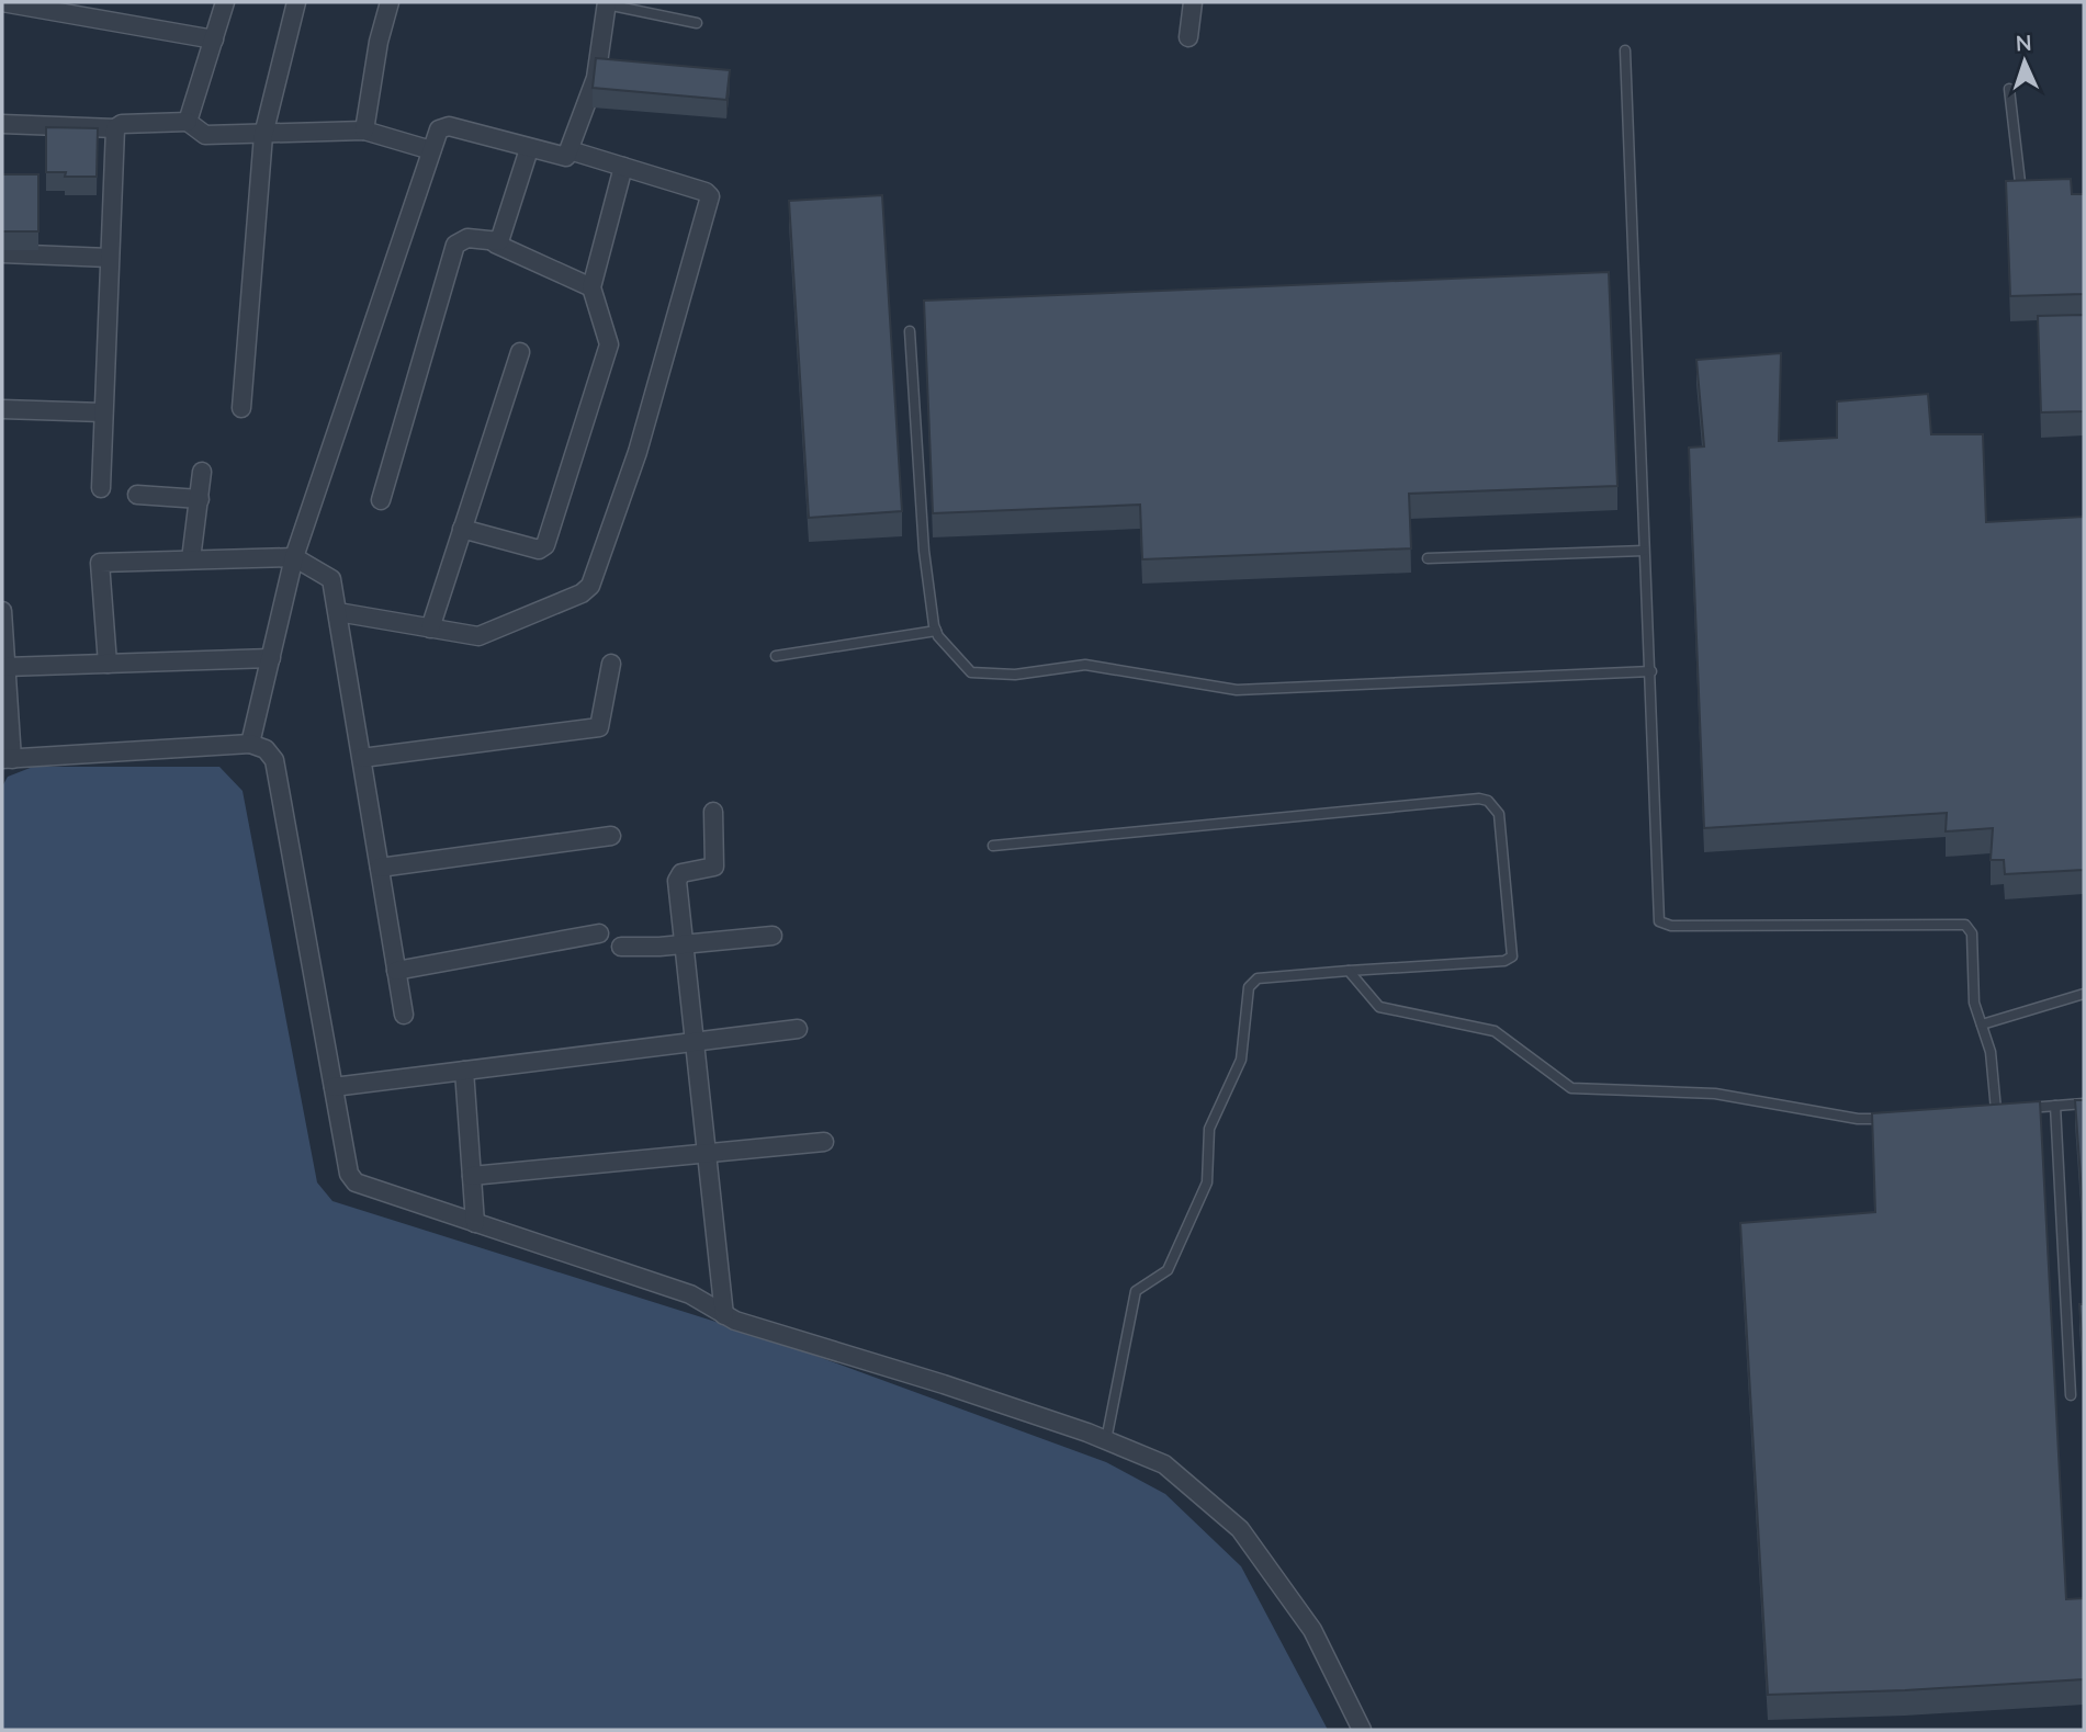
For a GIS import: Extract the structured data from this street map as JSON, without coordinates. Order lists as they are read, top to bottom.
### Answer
{
  "north": "top"
}
